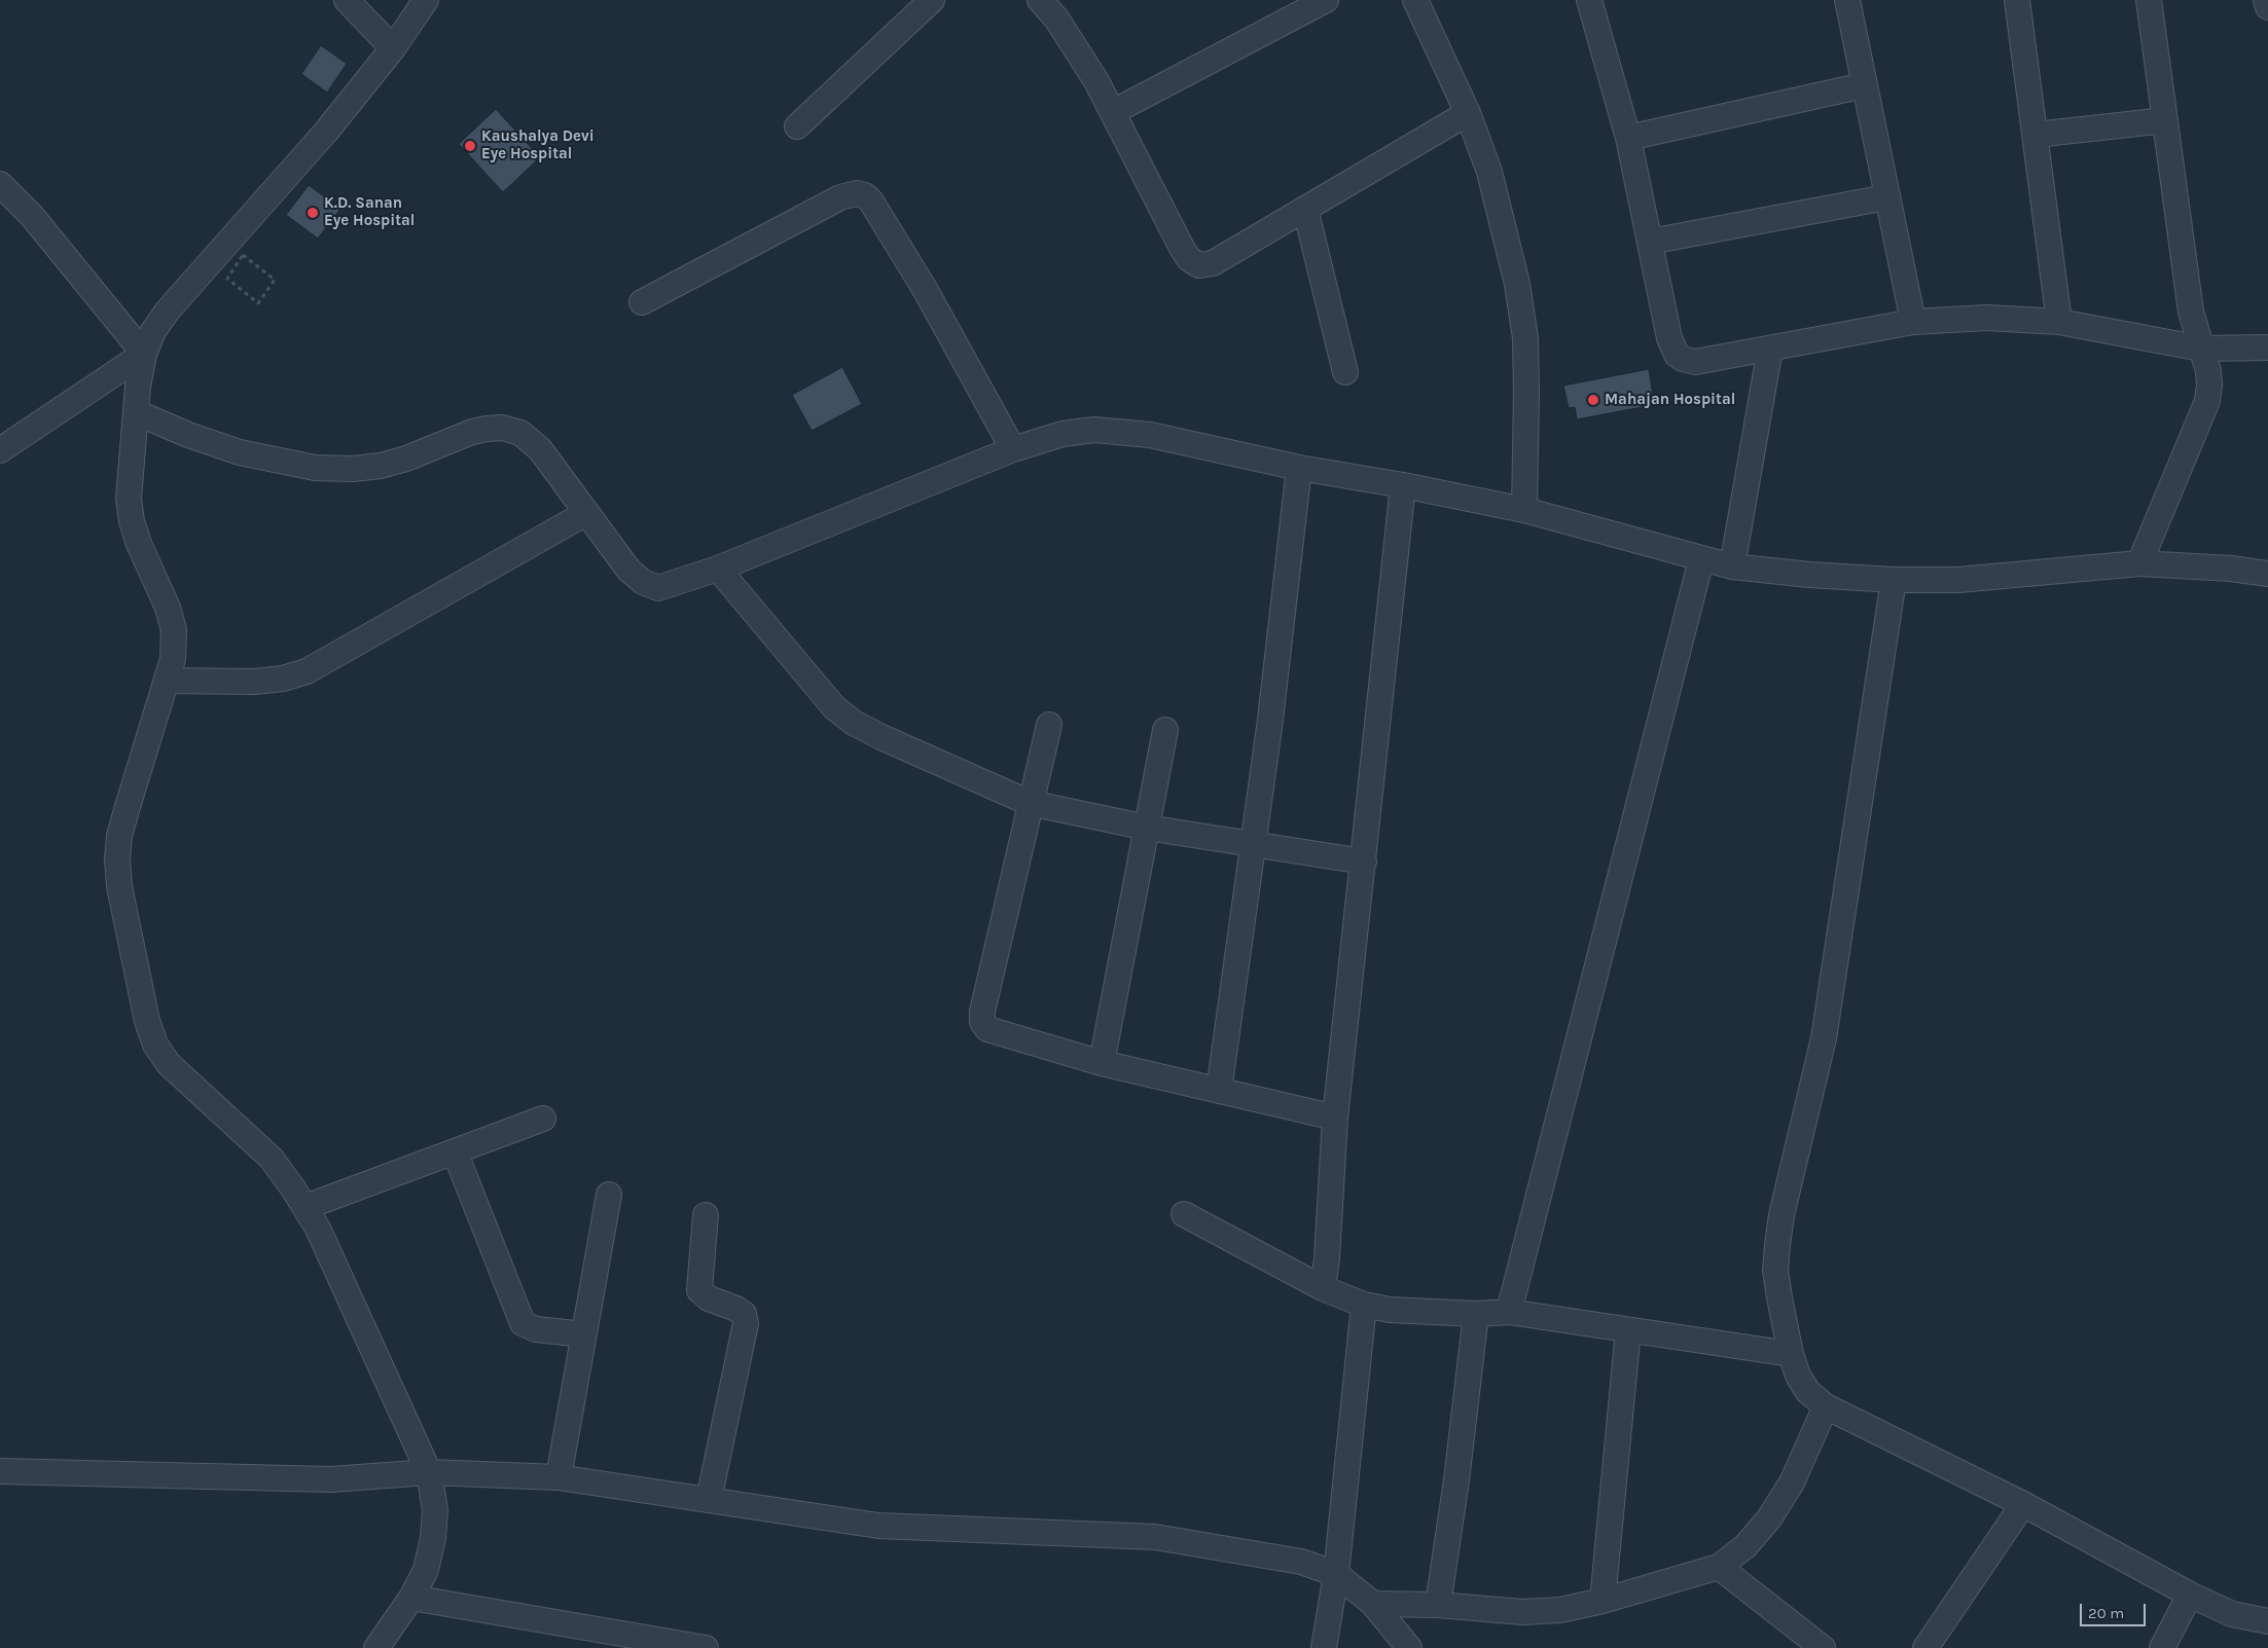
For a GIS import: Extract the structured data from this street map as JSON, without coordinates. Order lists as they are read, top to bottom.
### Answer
{
  "places": ["Kaushalya Devi Eye Hospital", "K.D. Sanan Eye Hospital", "Mahajan Hospital"],
  "scale_bar": "20 m"
}
